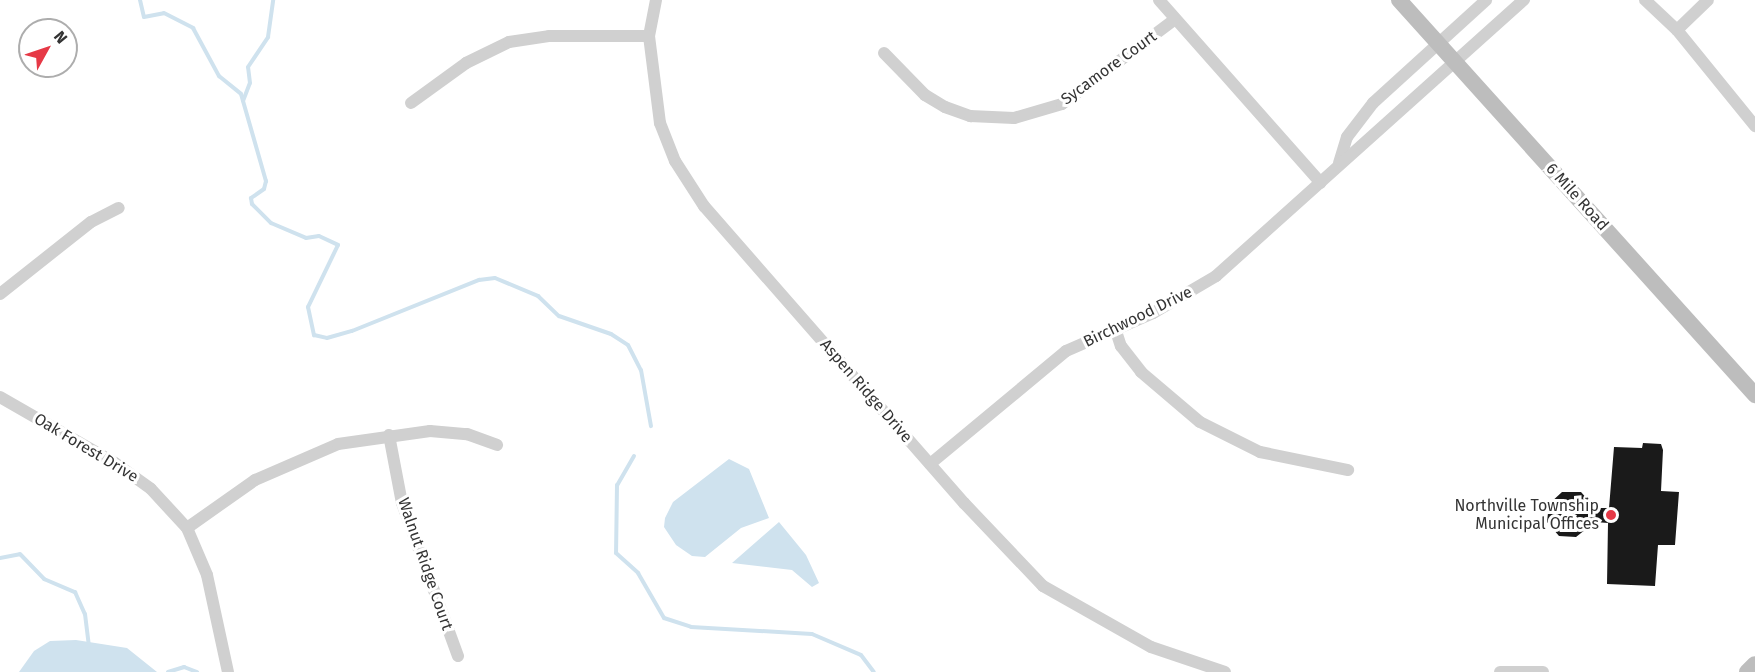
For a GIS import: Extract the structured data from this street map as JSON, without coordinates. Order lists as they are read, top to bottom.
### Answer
{
  "streets": {
    "street": [
      "Sycamore Court",
      "6 Mile Road",
      "Birchwood Drive",
      "Aspen Ridge Drive",
      "Oak Forest Drive",
      "Walnut Ridge Court"
    ]
  },
  "crossings": [
    ["6 Mile Road", "Birchwood Drive"],
    ["Birchwood Drive", "Aspen Ridge Drive"]
  ],
  "places": ["Northville Township Municipal Offices"],
  "north": "top right"
}
